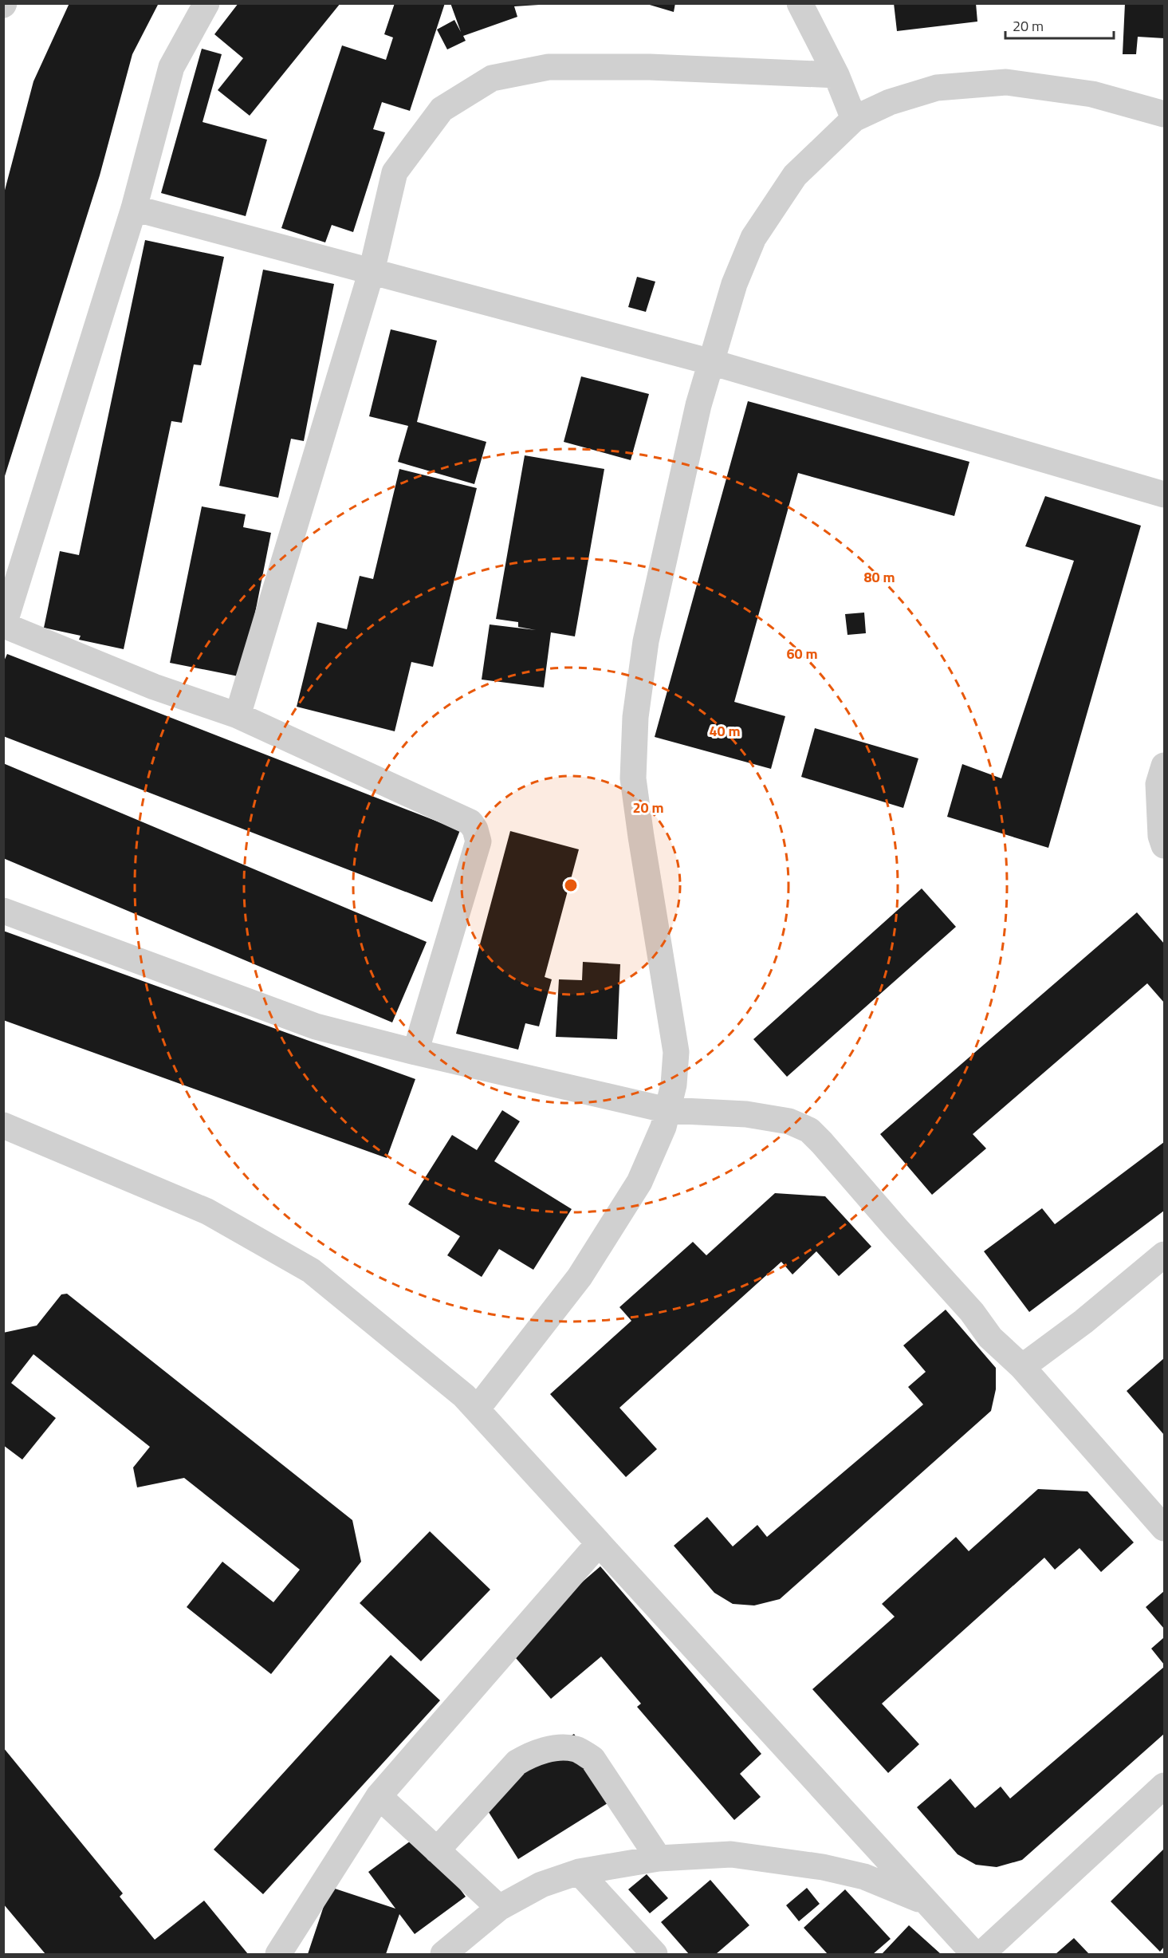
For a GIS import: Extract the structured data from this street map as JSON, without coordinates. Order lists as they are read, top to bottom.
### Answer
{
  "scale_bar": "20 m",
  "rings": [
    "80 m",
    "60 m",
    "40 m",
    "20 m"
  ]
}
